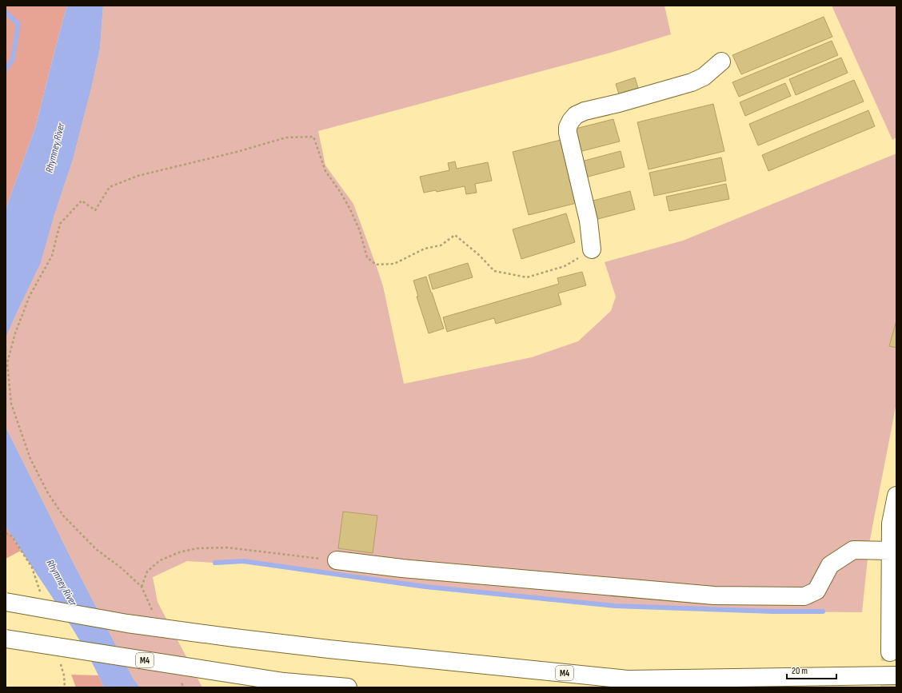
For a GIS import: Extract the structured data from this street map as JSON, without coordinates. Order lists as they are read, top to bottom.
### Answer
{
  "streets": {
    "main road": ["M4"]
  },
  "water": ["Rhymney River"],
  "scale_bar": "20 m"
}
